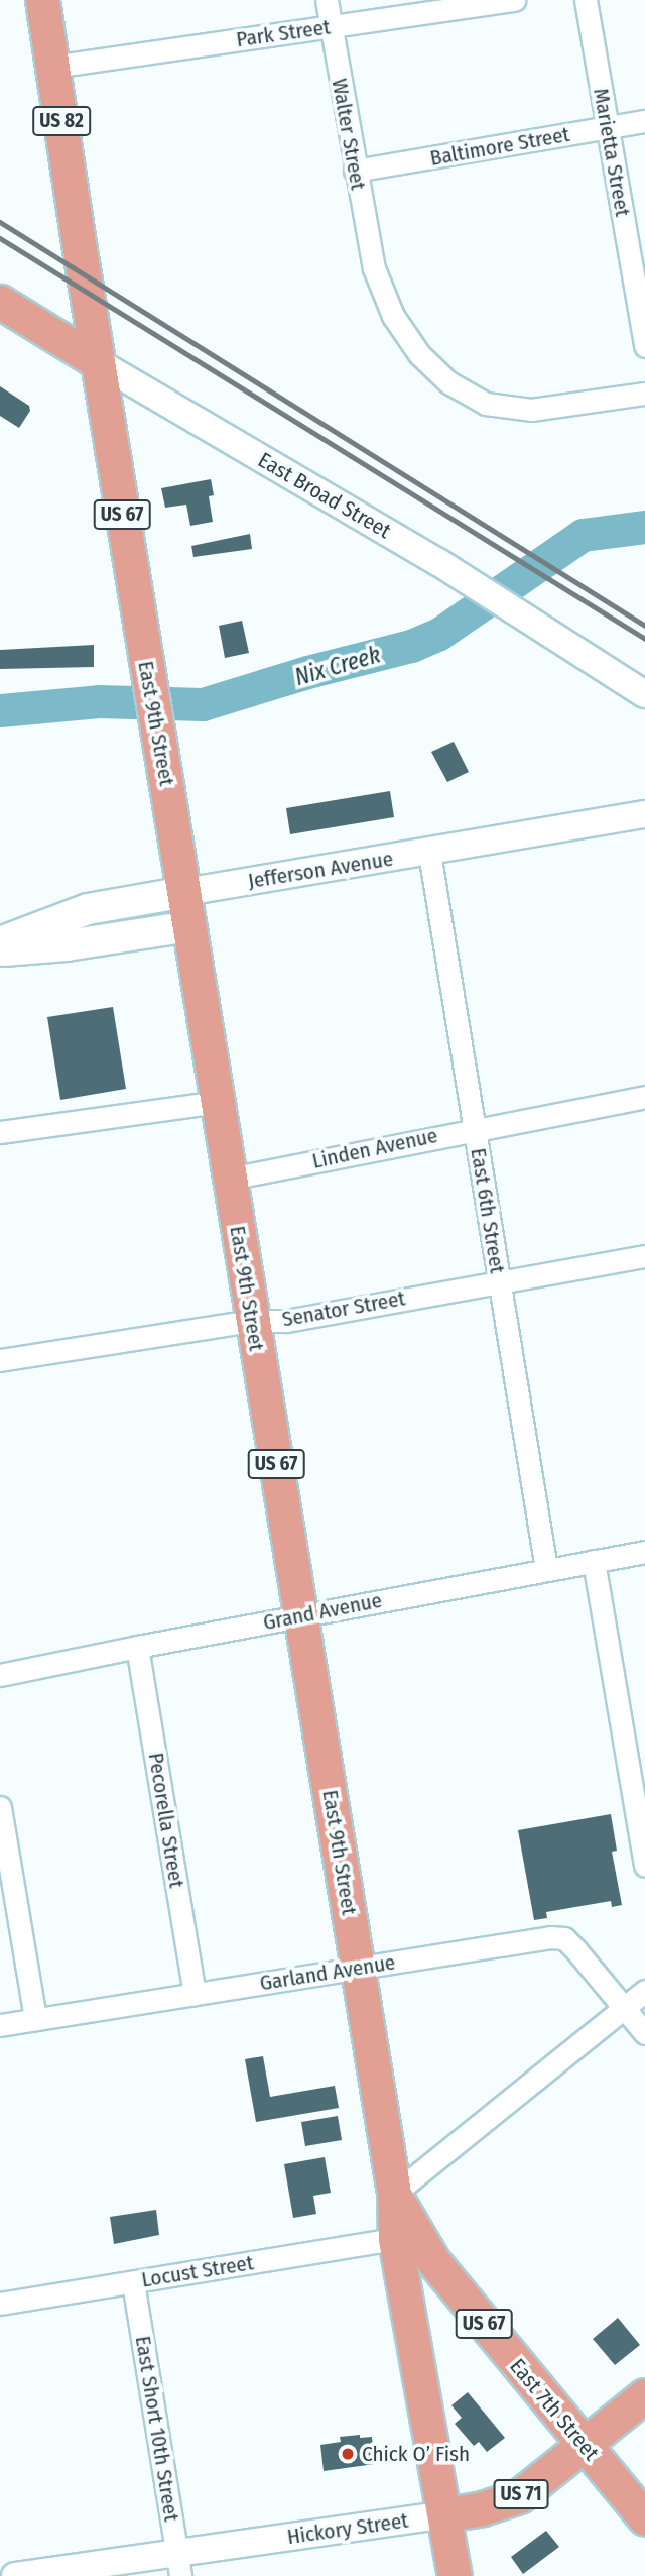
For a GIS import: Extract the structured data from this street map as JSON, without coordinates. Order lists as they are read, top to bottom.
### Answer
{
  "streets": {
    "main road": [
      "US 82",
      "East Broad Street",
      "US 67",
      "East 9th Street",
      "Jefferson Avenue",
      "East 7th Street",
      "US 71",
      "Hickory Street"
    ],
    "street": [
      "Park Street",
      "Walter Street",
      "Baltimore Street",
      "Marietta Street",
      "Linden Avenue",
      "East 6th Street",
      "Senator Street",
      "Grand Avenue",
      "Pecorella Street",
      "Garland Avenue",
      "Locust Street",
      "East Short 10th Street"
    ]
  },
  "crossings": [
    ["Park Street", "Walter Street"],
    ["Park Street", "East 9th Street"],
    ["Walter Street", "Baltimore Street"],
    ["Baltimore Street", "Marietta Street"],
    ["East Broad Street", "East 9th Street"],
    ["East 9th Street", "Jefferson Avenue"],
    ["East 9th Street", "Linden Avenue"],
    ["East 9th Street", "Senator Street"],
    ["East 9th Street", "Grand Avenue"],
    ["East 9th Street", "Garland Avenue"],
    ["East 9th Street", "Locust Street"],
    ["East 9th Street", "East 7th Street"],
    ["East 9th Street", "Hickory Street"],
    ["Jefferson Avenue", "East 6th Street"],
    ["Linden Avenue", "East 6th Street"],
    ["East 6th Street", "Senator Street"],
    ["East 6th Street", "Grand Avenue"],
    ["Grand Avenue", "Pecorella Street"],
    ["Pecorella Street", "Garland Avenue"],
    ["Locust Street", "East Short 10th Street"],
    ["East 7th Street", "Hickory Street"],
    ["East Short 10th Street", "Hickory Street"]
  ],
  "water": ["Nix Creek"],
  "places": ["Chick O’ Fish"]
}
